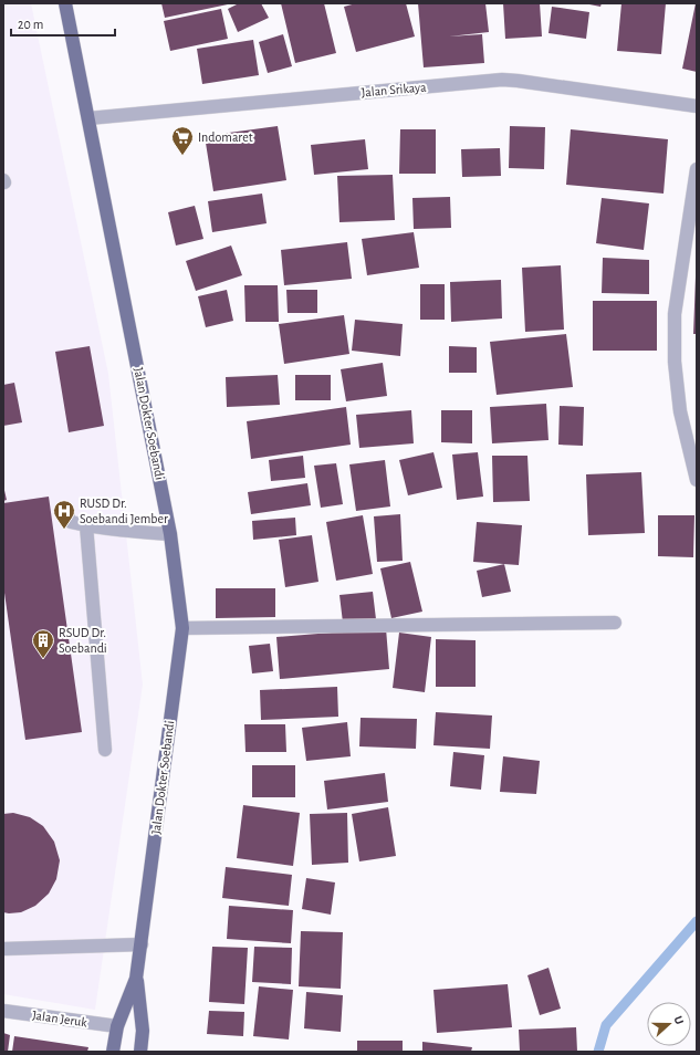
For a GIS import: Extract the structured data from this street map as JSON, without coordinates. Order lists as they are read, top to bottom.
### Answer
{
  "streets": {
    "main road": ["Jalan Dokter Soebandi"],
    "street": ["Jalan Srikaya", "Jalan Jeruk"]
  },
  "crossings": [
    ["Jalan Srikaya", "Jalan Dokter Soebandi"],
    ["Jalan Dokter Soebandi", "Jalan Jeruk"]
  ],
  "places": {
    "supermarket": ["Indomaret"],
    "hospital": ["RUSD Dr. Soebandi Jember"],
    "building": ["RSUD Dr. Soebandi"]
  },
  "scale_bar": "20 m",
  "north": "right"
}
